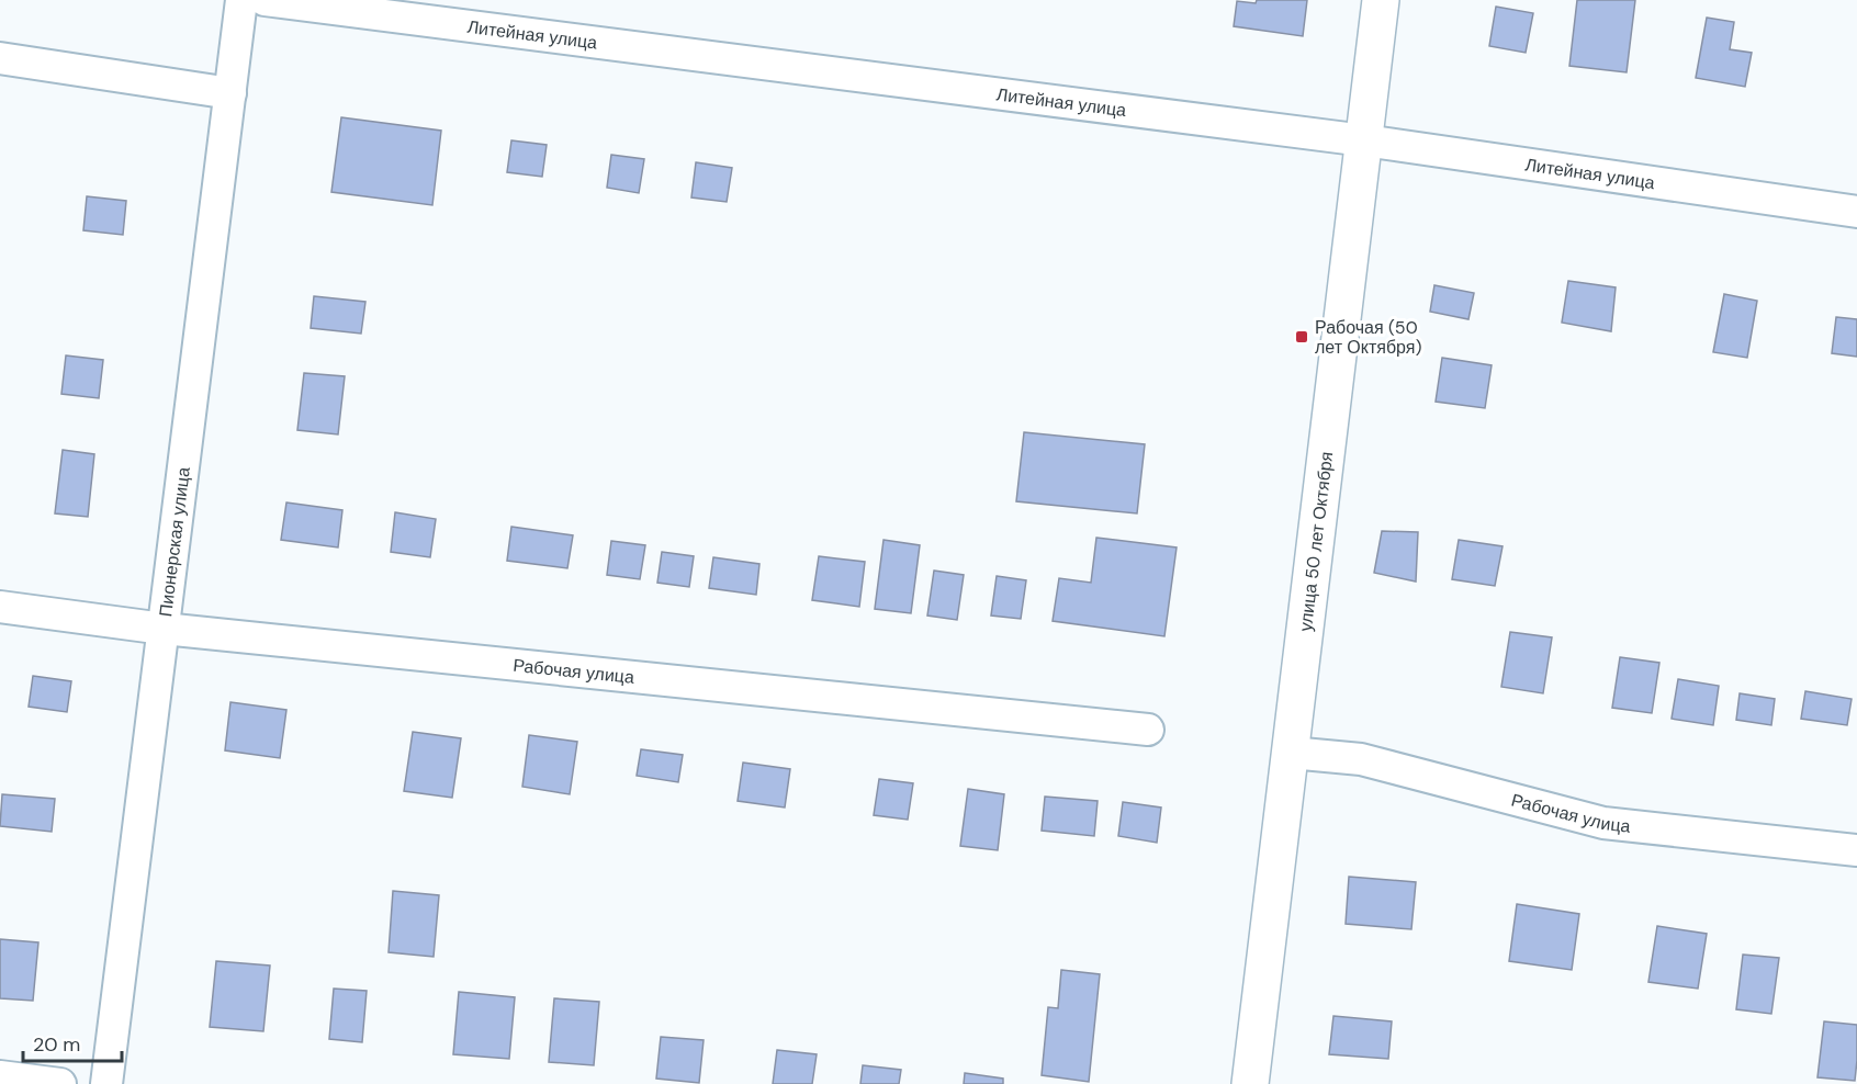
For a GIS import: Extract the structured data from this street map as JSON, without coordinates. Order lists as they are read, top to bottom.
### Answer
{
  "streets": {
    "main road": ["улица 50 лет Октября"],
    "street": ["Литейная улица", "Пионерская улица", "Рабочая улица"]
  },
  "crossings": [
    ["Литейная улица", "улица 50 лет Октября"],
    ["Пионерская улица", "Рабочая улица"],
    ["улица 50 лет Октября", "Рабочая улица"]
  ],
  "places": {
    "transit": ["Рабочая (50 лет Октября)"]
  },
  "scale_bar": "20 m"
}
